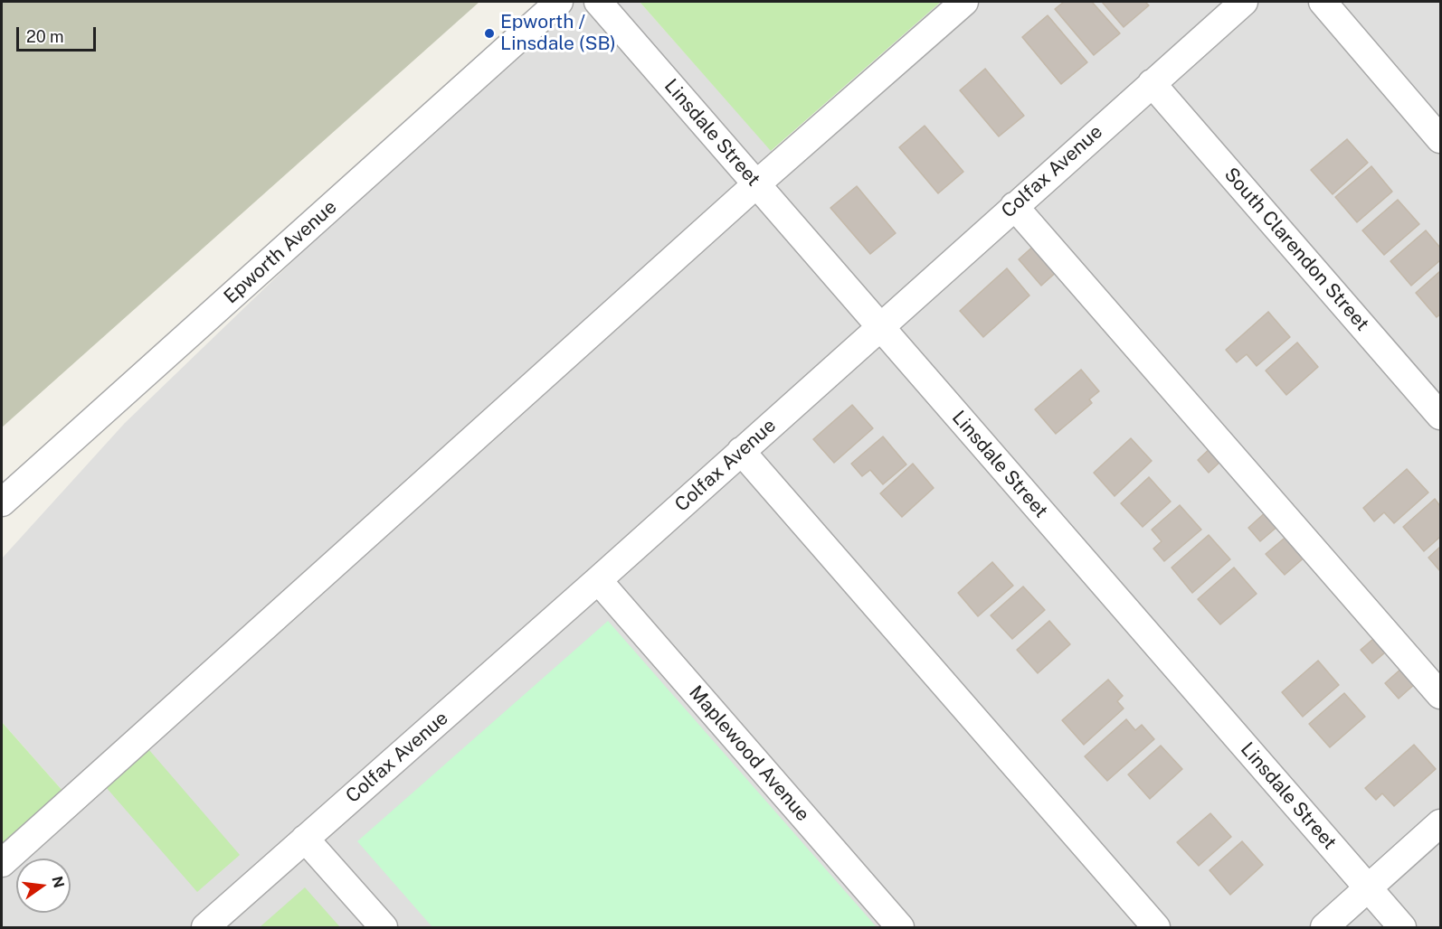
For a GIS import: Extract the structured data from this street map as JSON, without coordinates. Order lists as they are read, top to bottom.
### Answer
{
  "streets": {
    "street": [
      "Linsdale Street",
      "Colfax Avenue",
      "South Clarendon Street",
      "Epworth Avenue",
      "Maplewood Avenue"
    ]
  },
  "crossings": [
    ["Linsdale Street", "Colfax Avenue"],
    ["Colfax Avenue", "South Clarendon Street"],
    ["Colfax Avenue", "Maplewood Avenue"]
  ],
  "places": ["Epworth / Linsdale (SB)"],
  "scale_bar": "20 m",
  "north": "right"
}
